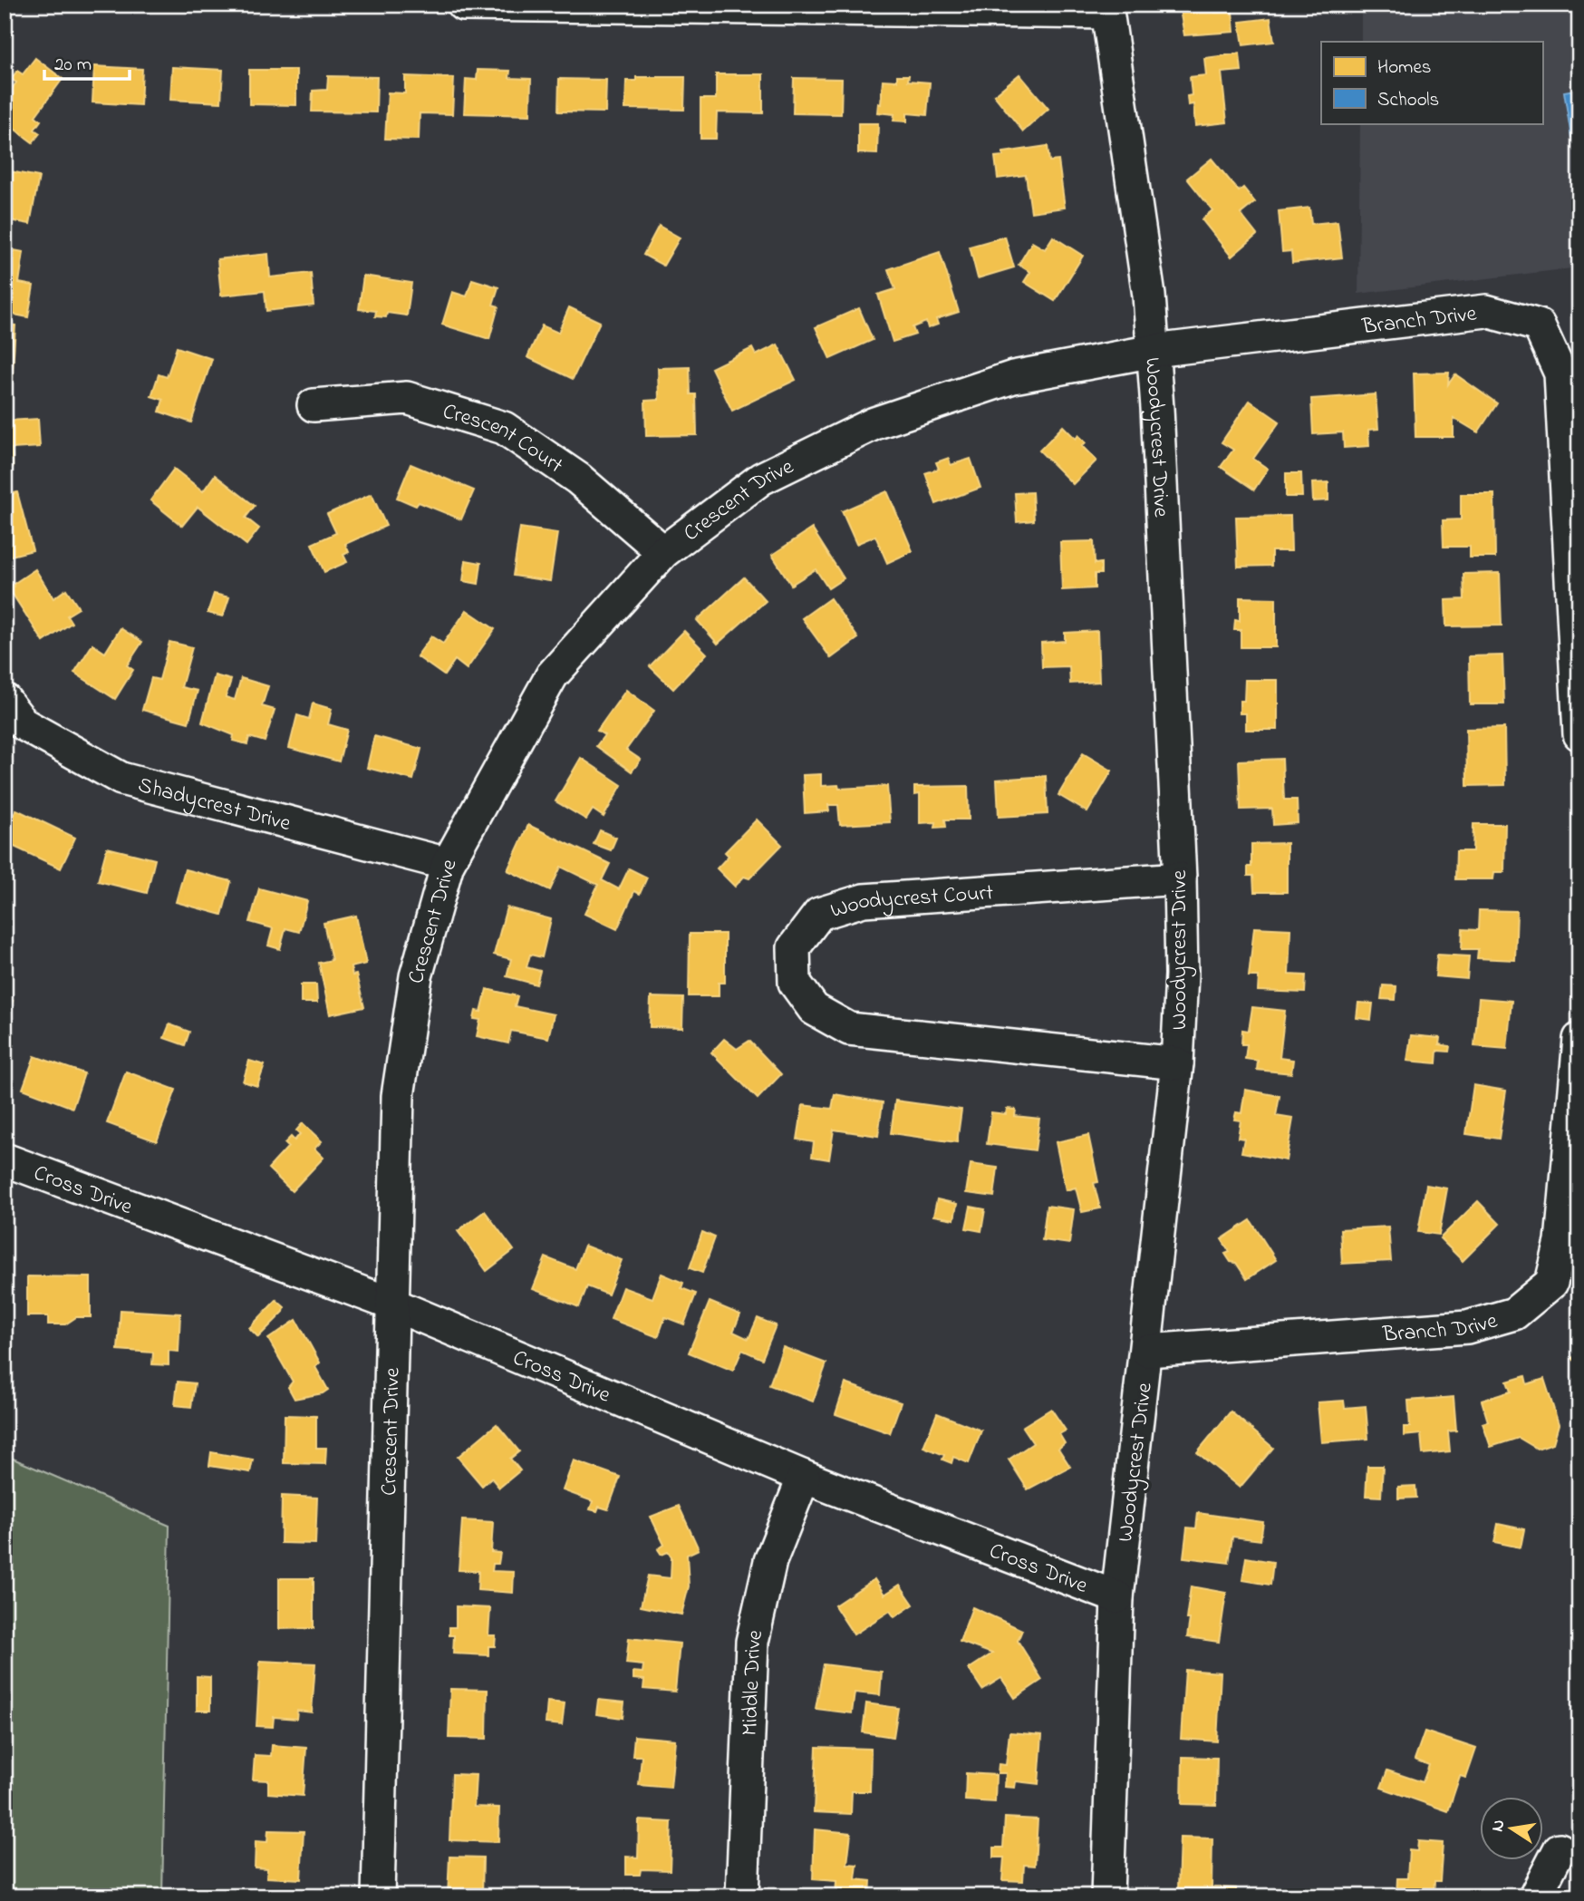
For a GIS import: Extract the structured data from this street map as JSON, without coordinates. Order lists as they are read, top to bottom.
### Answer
{
  "streets": {
    "street": [
      "Branch Drive",
      "Woodycrest Drive",
      "Crescent Court",
      "Crescent Drive",
      "Shadycrest Drive",
      "Woodycrest Court",
      "Cross Drive",
      "Middle Drive"
    ]
  },
  "crossings": [
    ["Branch Drive", "Woodycrest Drive"],
    ["Branch Drive", "Crescent Drive"],
    ["Woodycrest Drive", "Crescent Drive"],
    ["Woodycrest Drive", "Woodycrest Court"],
    ["Woodycrest Drive", "Cross Drive"],
    ["Crescent Court", "Crescent Drive"],
    ["Crescent Drive", "Shadycrest Drive"],
    ["Crescent Drive", "Cross Drive"],
    ["Cross Drive", "Middle Drive"]
  ],
  "legend": ["Homes", "Schools"],
  "scale_bar": "20 m",
  "north": "left"
}
